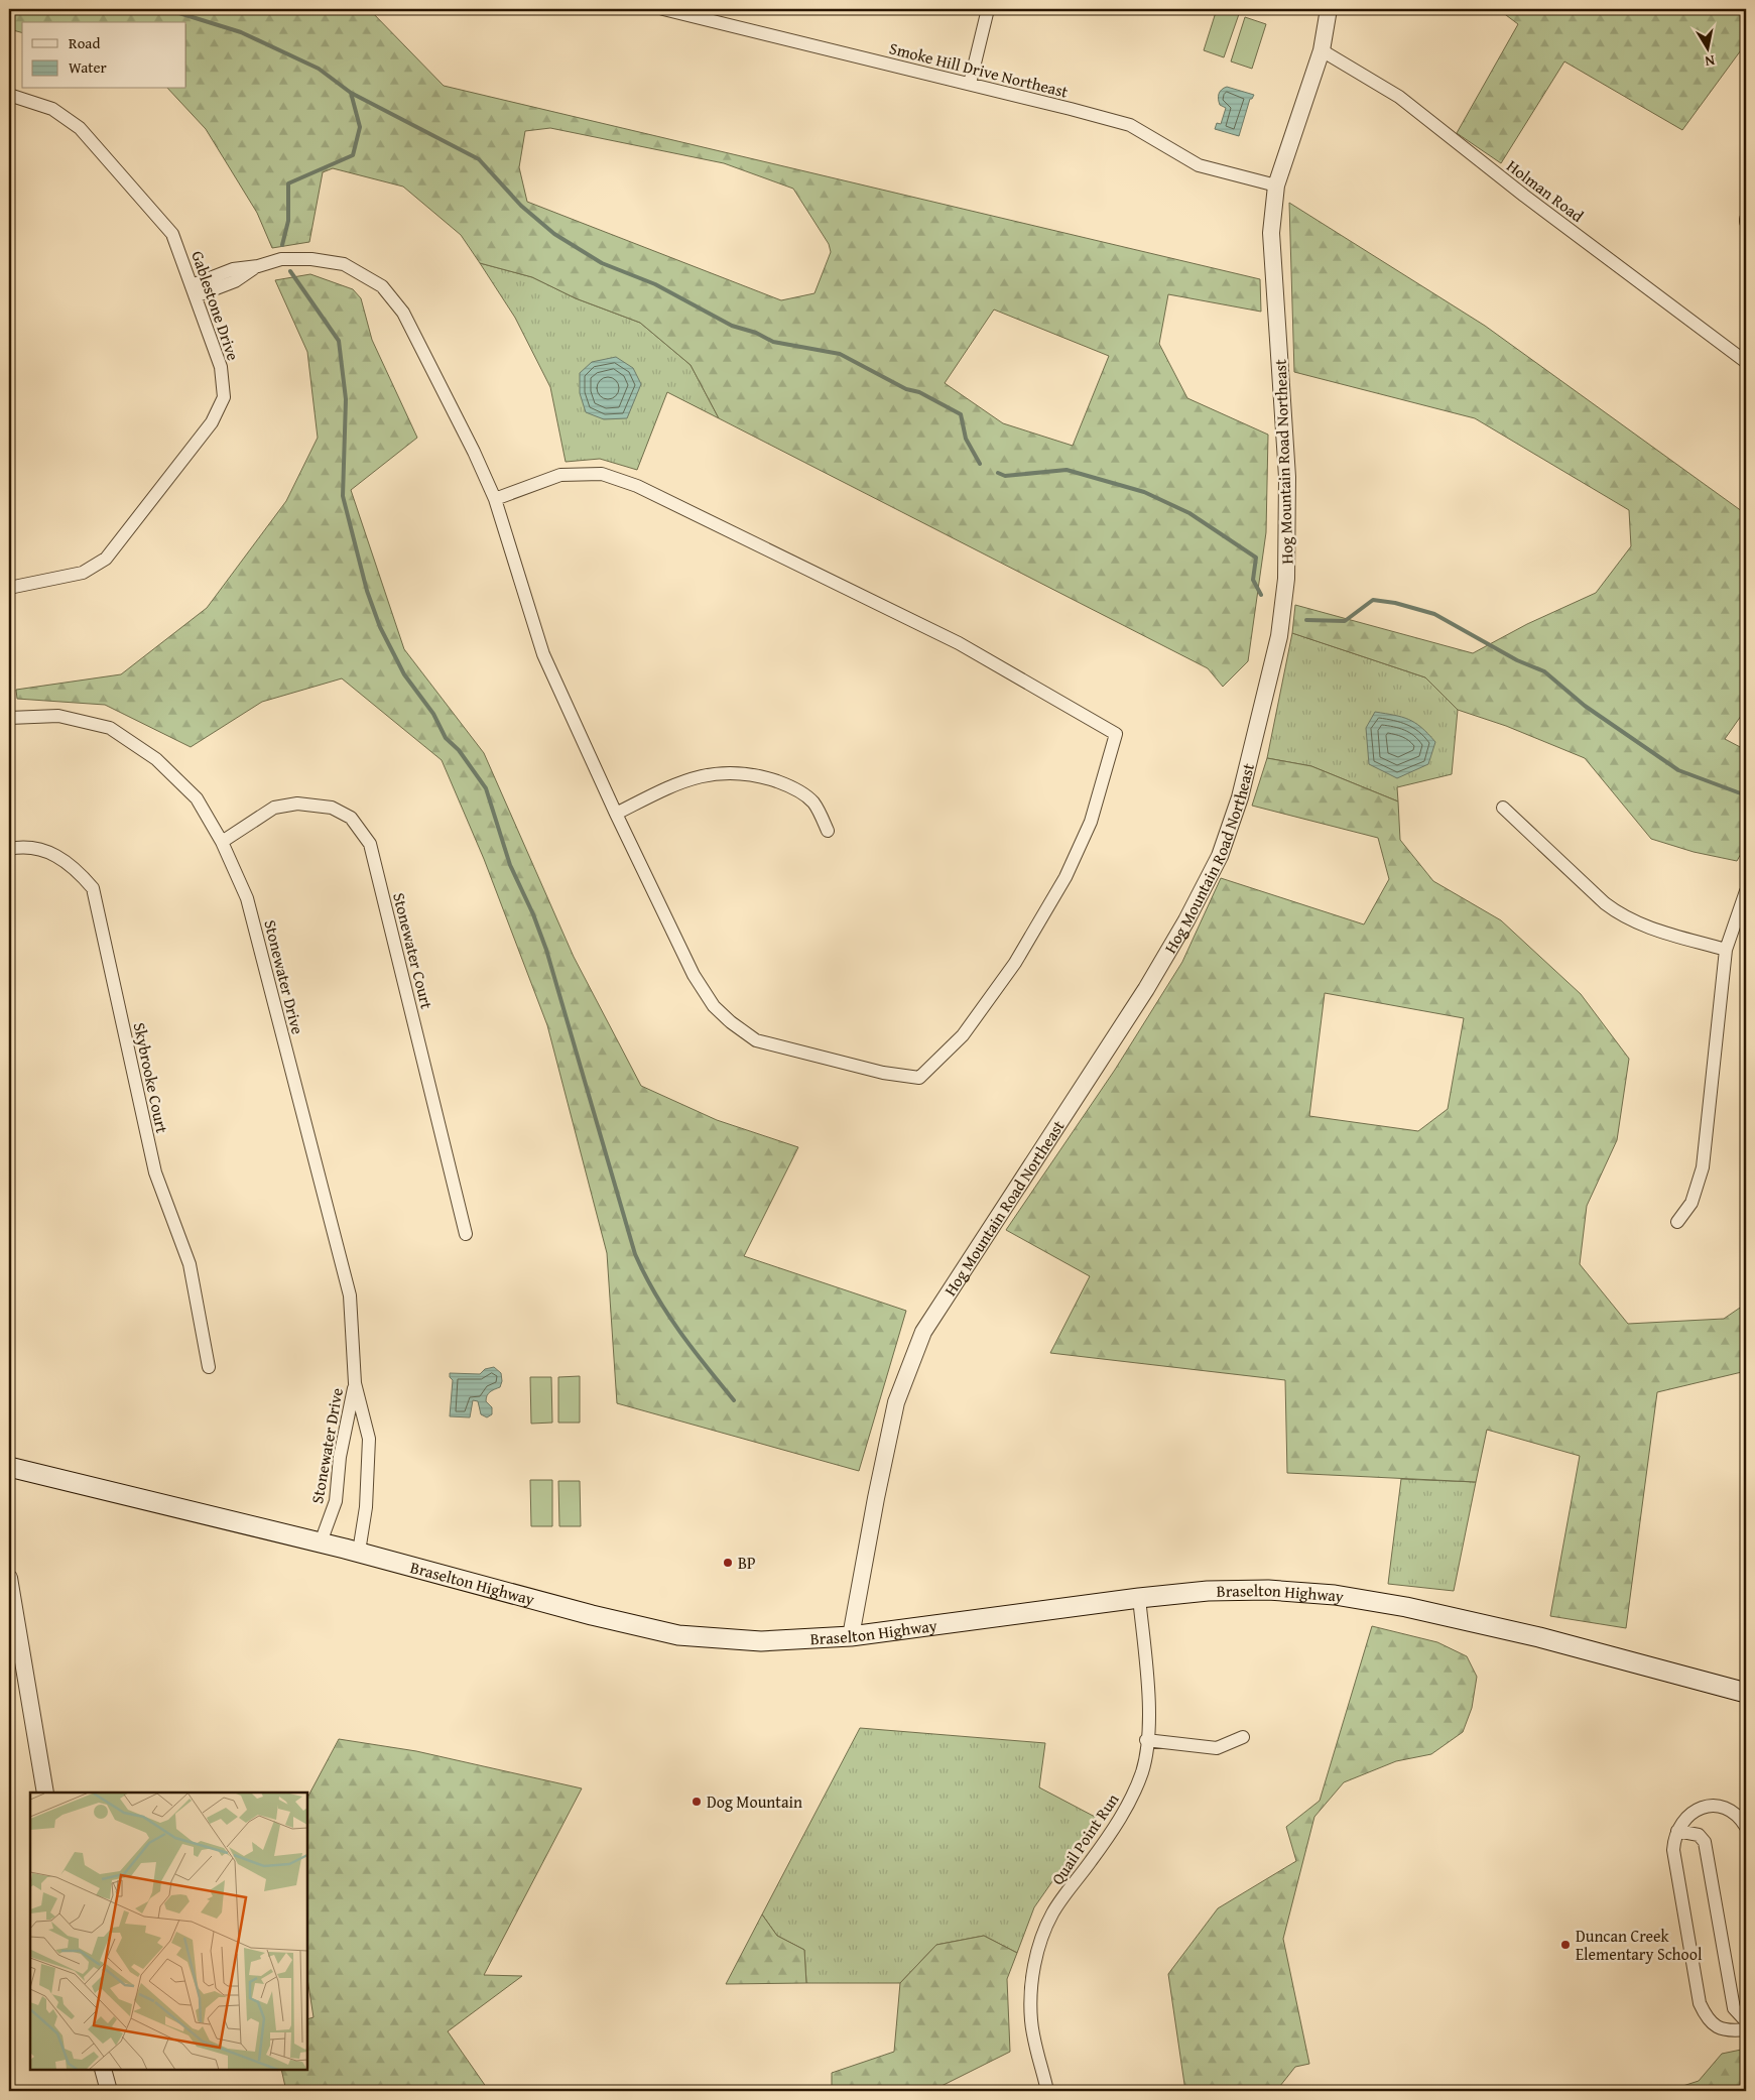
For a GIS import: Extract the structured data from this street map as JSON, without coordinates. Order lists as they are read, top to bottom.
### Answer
{
  "streets": {
    "main road": ["Braselton Highway"],
    "street": [
      "Smoke Hill Drive Northeast",
      "Holman Road",
      "Gablestone Drive",
      "Hog Mountain Road Northeast",
      "Stonewater Court",
      "Stonewater Drive",
      "Skybrooke Court",
      "Quail Point Run"
    ]
  },
  "crossings": [
    ["Smoke Hill Drive Northeast", "Hog Mountain Road Northeast"],
    ["Holman Road", "Hog Mountain Road Northeast"],
    ["Hog Mountain Road Northeast", "Braselton Highway"],
    ["Stonewater Court", "Stonewater Drive"],
    ["Stonewater Drive", "Braselton Highway"],
    ["Braselton Highway", "Quail Point Run"]
  ],
  "places": ["BP", "Dog Mountain", "Duncan Creek Elementary School"],
  "legend": ["Road", "Water"],
  "north": "bottom"
}
